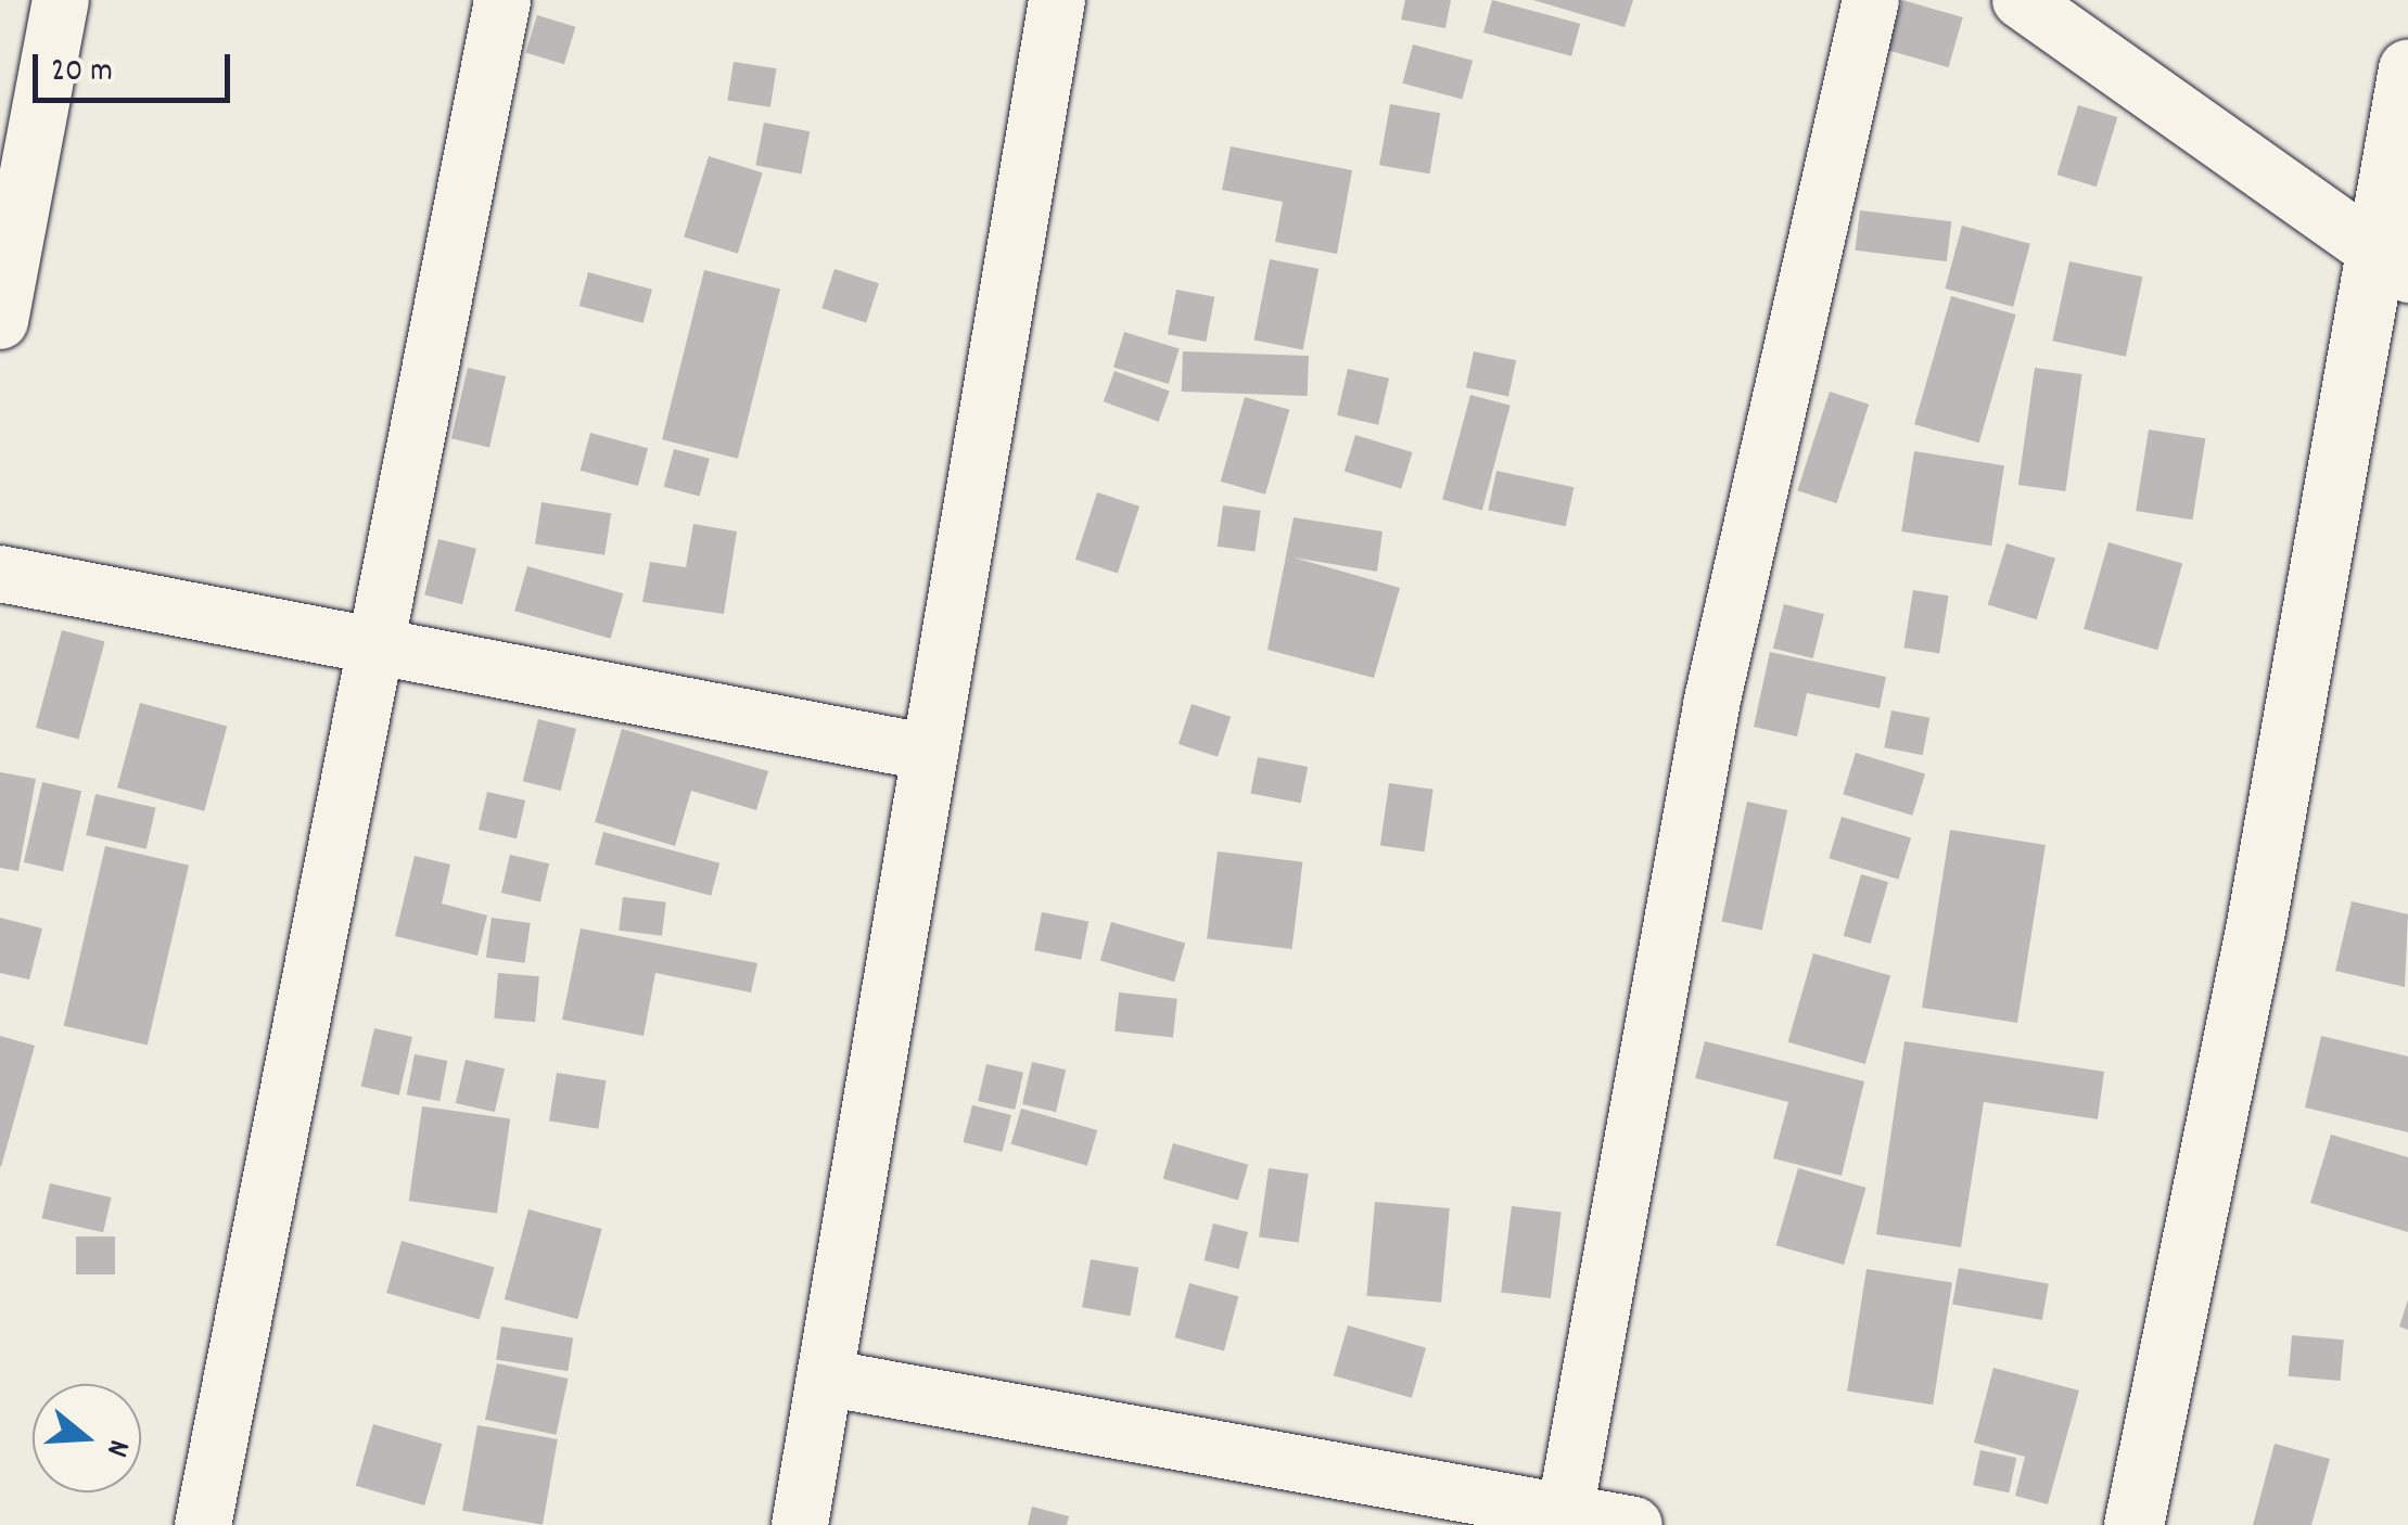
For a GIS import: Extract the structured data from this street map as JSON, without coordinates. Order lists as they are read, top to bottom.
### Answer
{
  "scale_bar": "20 m",
  "north": "right"
}
